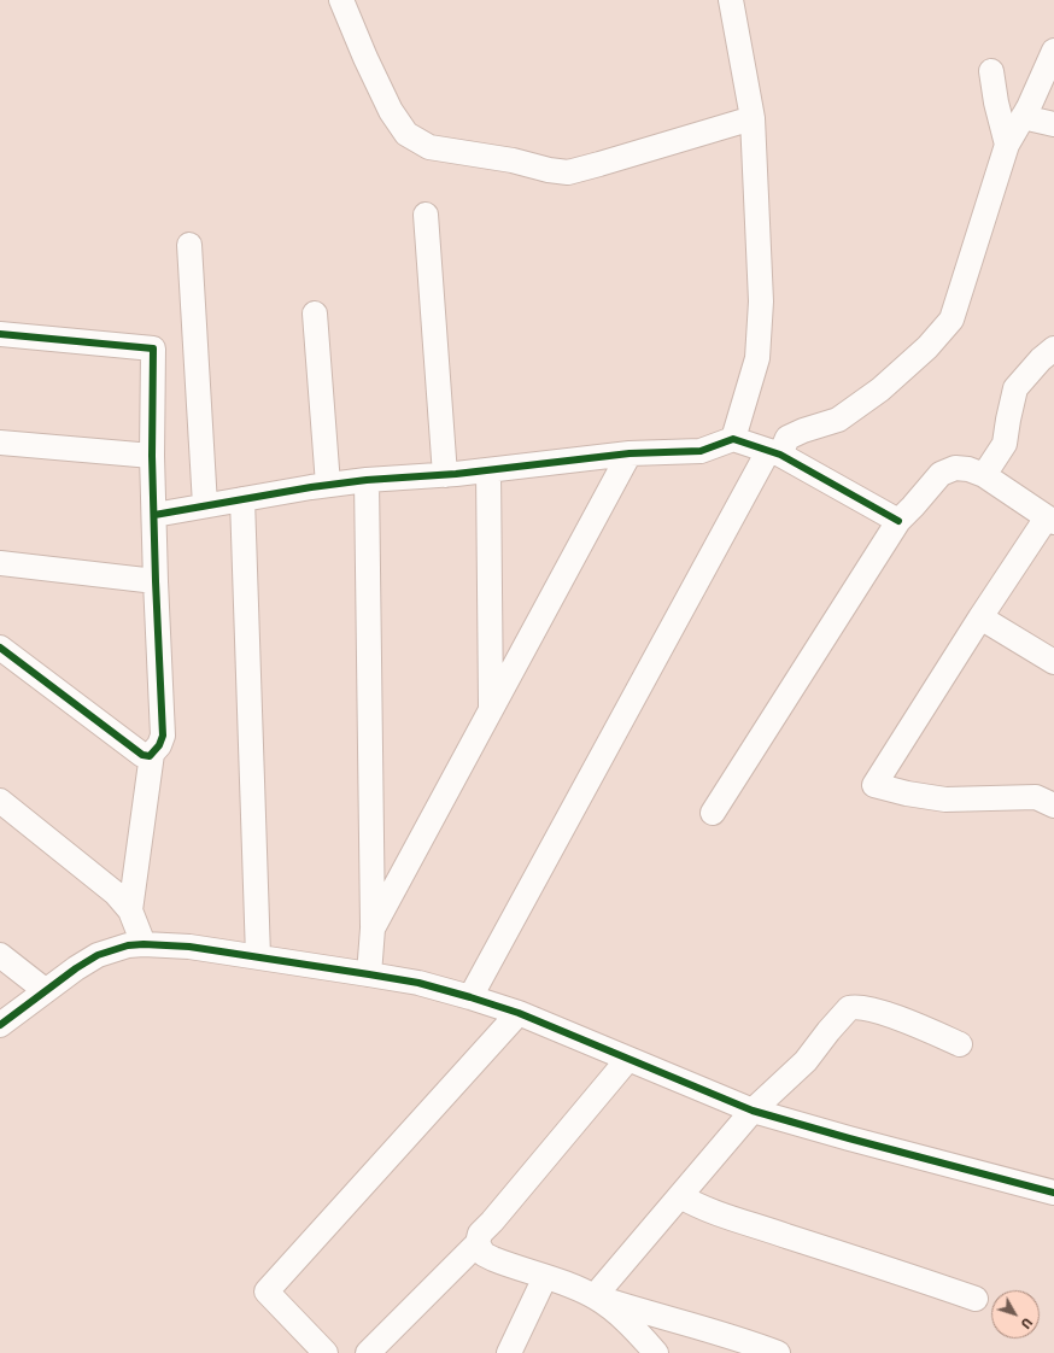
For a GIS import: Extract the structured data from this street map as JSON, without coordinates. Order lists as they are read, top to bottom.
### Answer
{
  "north": "bottom right"
}
